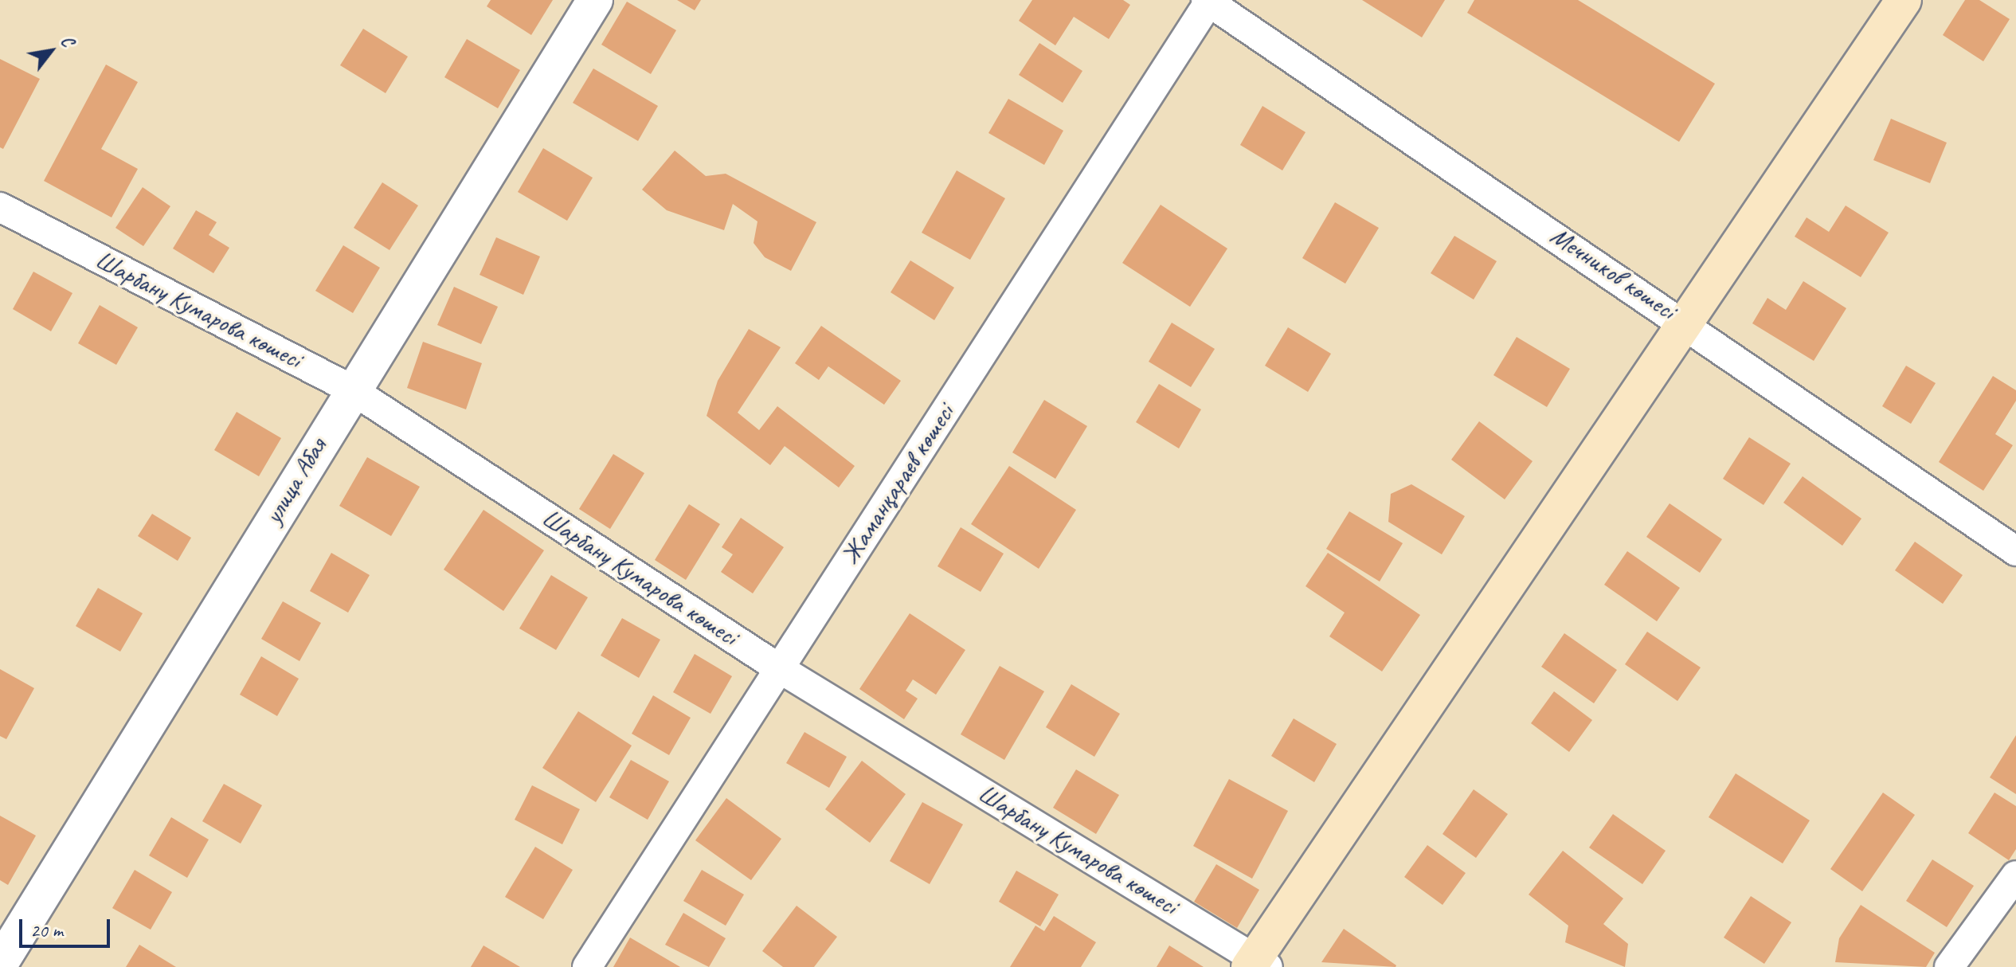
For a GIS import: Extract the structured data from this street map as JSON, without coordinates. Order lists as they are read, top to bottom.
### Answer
{
  "streets": {
    "street": [
      "Мечников көшесі",
      "Шарбану Кумарова көшесі",
      "улица Абая",
      "Жаманқараев көшесі"
    ]
  },
  "crossings": [
    ["Мечников көшесі", "Жаманқараев көшесі"],
    ["Шарбану Кумарова көшесі", "улица Абая"],
    ["Шарбану Кумарова көшесі", "Жаманқараев көшесі"]
  ],
  "scale_bar": "20 m",
  "north": "top right"
}
